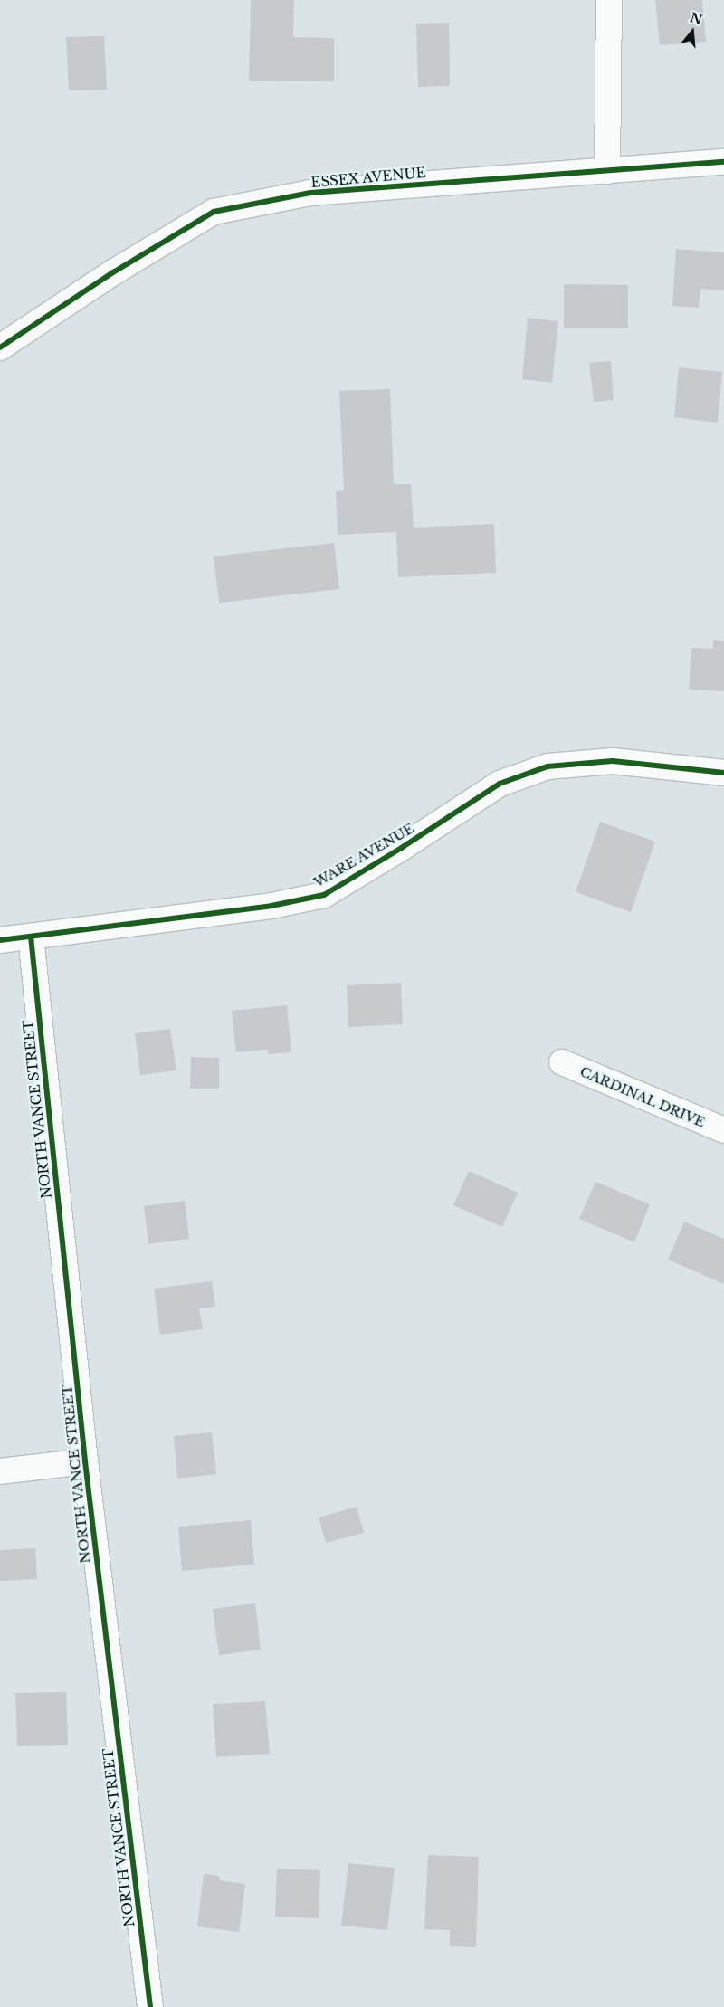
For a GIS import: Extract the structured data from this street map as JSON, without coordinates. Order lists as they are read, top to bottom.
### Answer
{
  "streets": {
    "street": [
      "ESSEX AVENUE",
      "WARE AVENUE",
      "CARDINAL DRIVE",
      "NORTH VANCE STREET"
    ]
  },
  "crossings": [
    ["WARE AVENUE", "NORTH VANCE STREET"]
  ],
  "north": "top"
}
